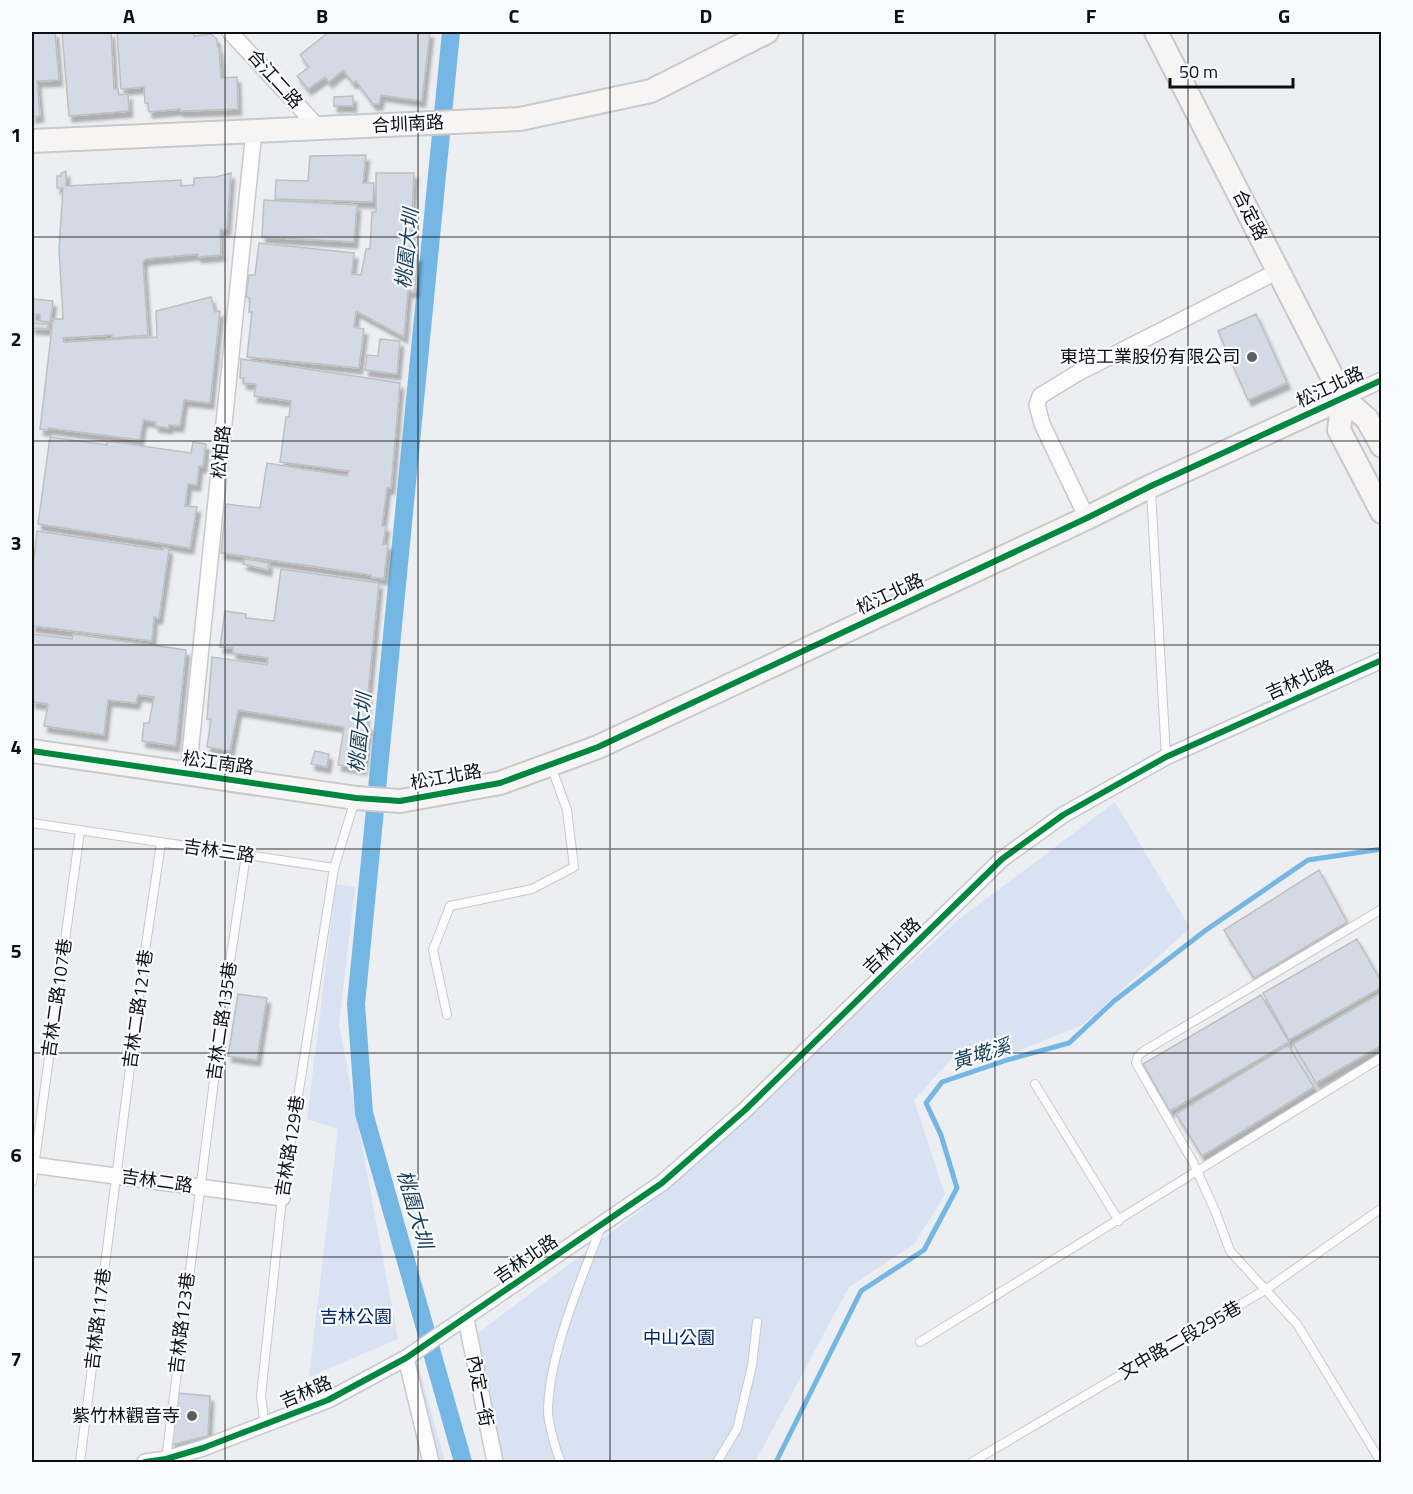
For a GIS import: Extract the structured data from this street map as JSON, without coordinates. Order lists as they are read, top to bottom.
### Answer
{
  "streets": {
    "street": [
      "合江二路",
      "合圳南路",
      "合定路",
      "松江北路",
      "松柏路",
      "吉林北路",
      "松江南路",
      "吉林二路",
      "內定一街",
      "吉林路"
    ],
    "lane": [
      "吉林三路",
      "吉林二路107巷",
      "吉林二路121巷",
      "吉林二路135巷",
      "吉林路129巷",
      "吉林路117巷",
      "吉林路123巷",
      "文中路二段295巷"
    ]
  },
  "crossings": [
    ["合江二路", "合圳南路"],
    ["合圳南路", "松柏路"],
    ["合定路", "松江北路"],
    ["松江北路", "松江南路"],
    ["松柏路", "松江南路"],
    ["吉林北路", "內定一街"],
    ["吉林北路", "吉林路"],
    ["吉林三路", "吉林二路107巷"],
    ["吉林三路", "吉林二路121巷"],
    ["吉林三路", "吉林二路135巷"],
    ["吉林三路", "吉林路129巷"],
    ["吉林二路107巷", "吉林二路"],
    ["吉林二路121巷", "吉林二路"],
    ["吉林二路121巷", "吉林路117巷"],
    ["吉林二路135巷", "吉林二路"],
    ["吉林二路135巷", "吉林路123巷"],
    ["吉林路129巷", "吉林二路"],
    ["吉林路129巷", "吉林路"],
    ["吉林二路", "吉林路117巷"],
    ["吉林二路", "吉林路123巷"],
    ["吉林路123巷", "吉林路"],
    ["內定一街", "吉林路"]
  ],
  "water": ["桃園大圳", "黃墘溪"],
  "parks": ["吉林公園", "中山公園"],
  "places": ["東培工業股份有限公司", "紫竹林觀音寺"],
  "scale_bar": "50 m",
  "grid": {
    "columns": [
      "A",
      "B",
      "C",
      "D",
      "E",
      "F",
      "G"
    ],
    "rows": [
      "1",
      "2",
      "3",
      "4",
      "5",
      "6",
      "7"
    ]
  }
}
